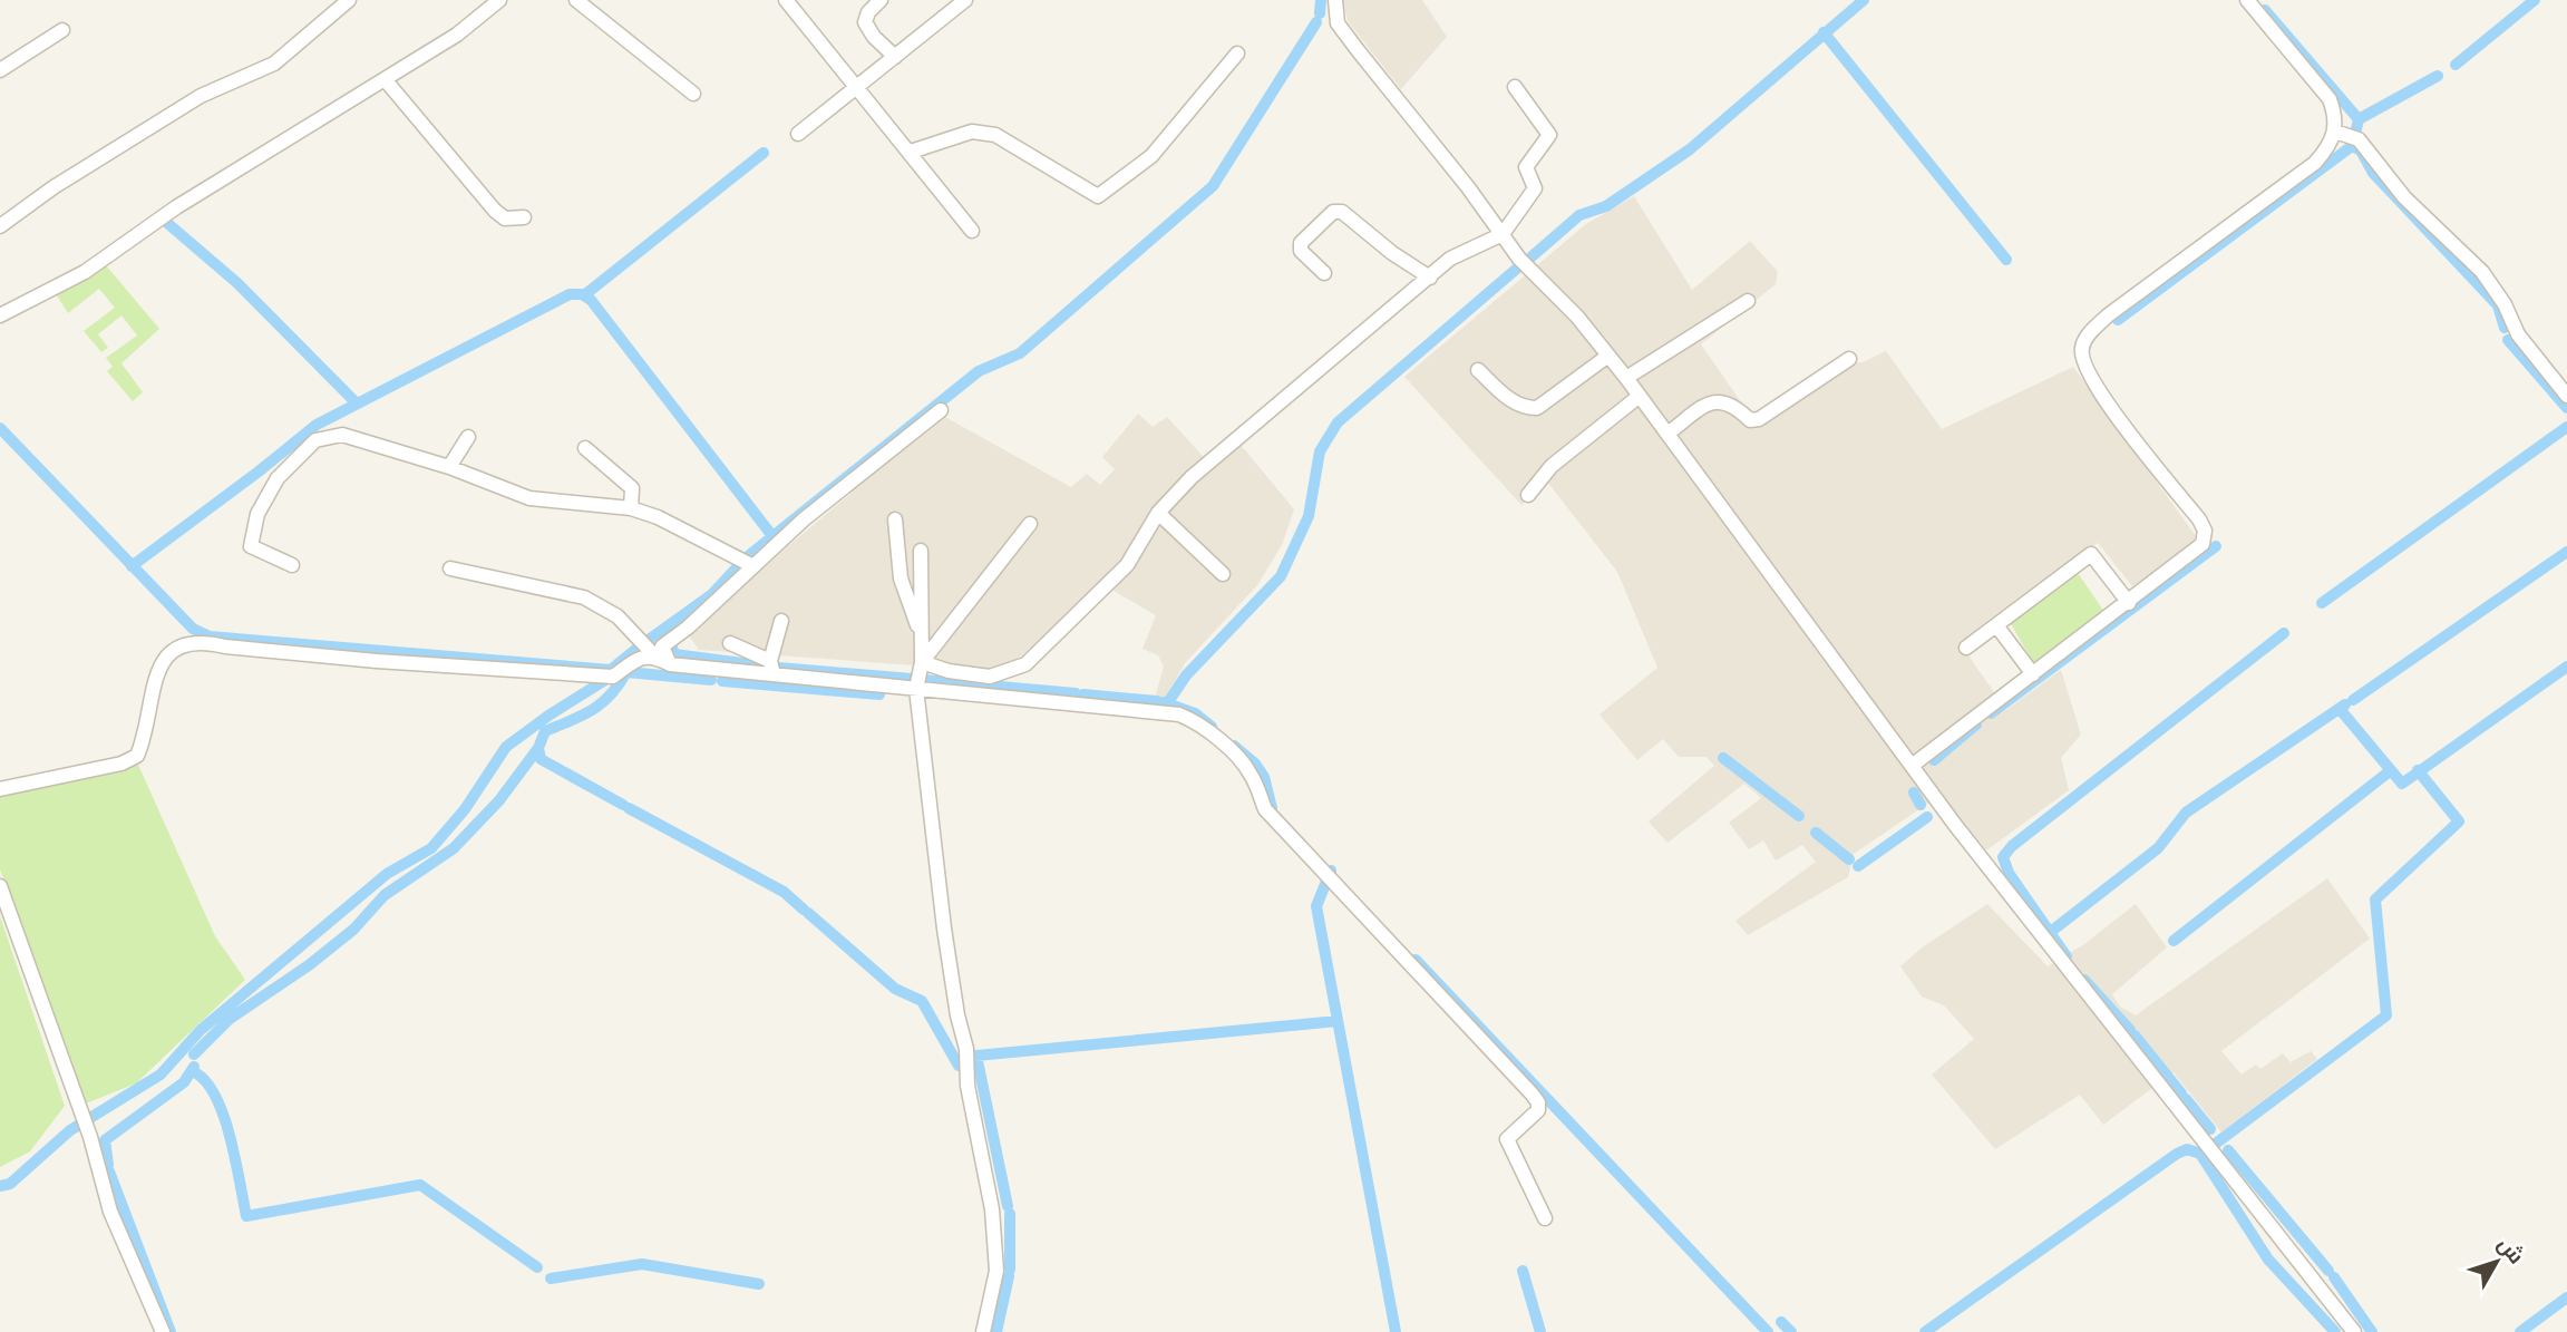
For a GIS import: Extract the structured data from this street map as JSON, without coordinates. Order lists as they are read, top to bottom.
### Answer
{
  "north": "top right"
}
